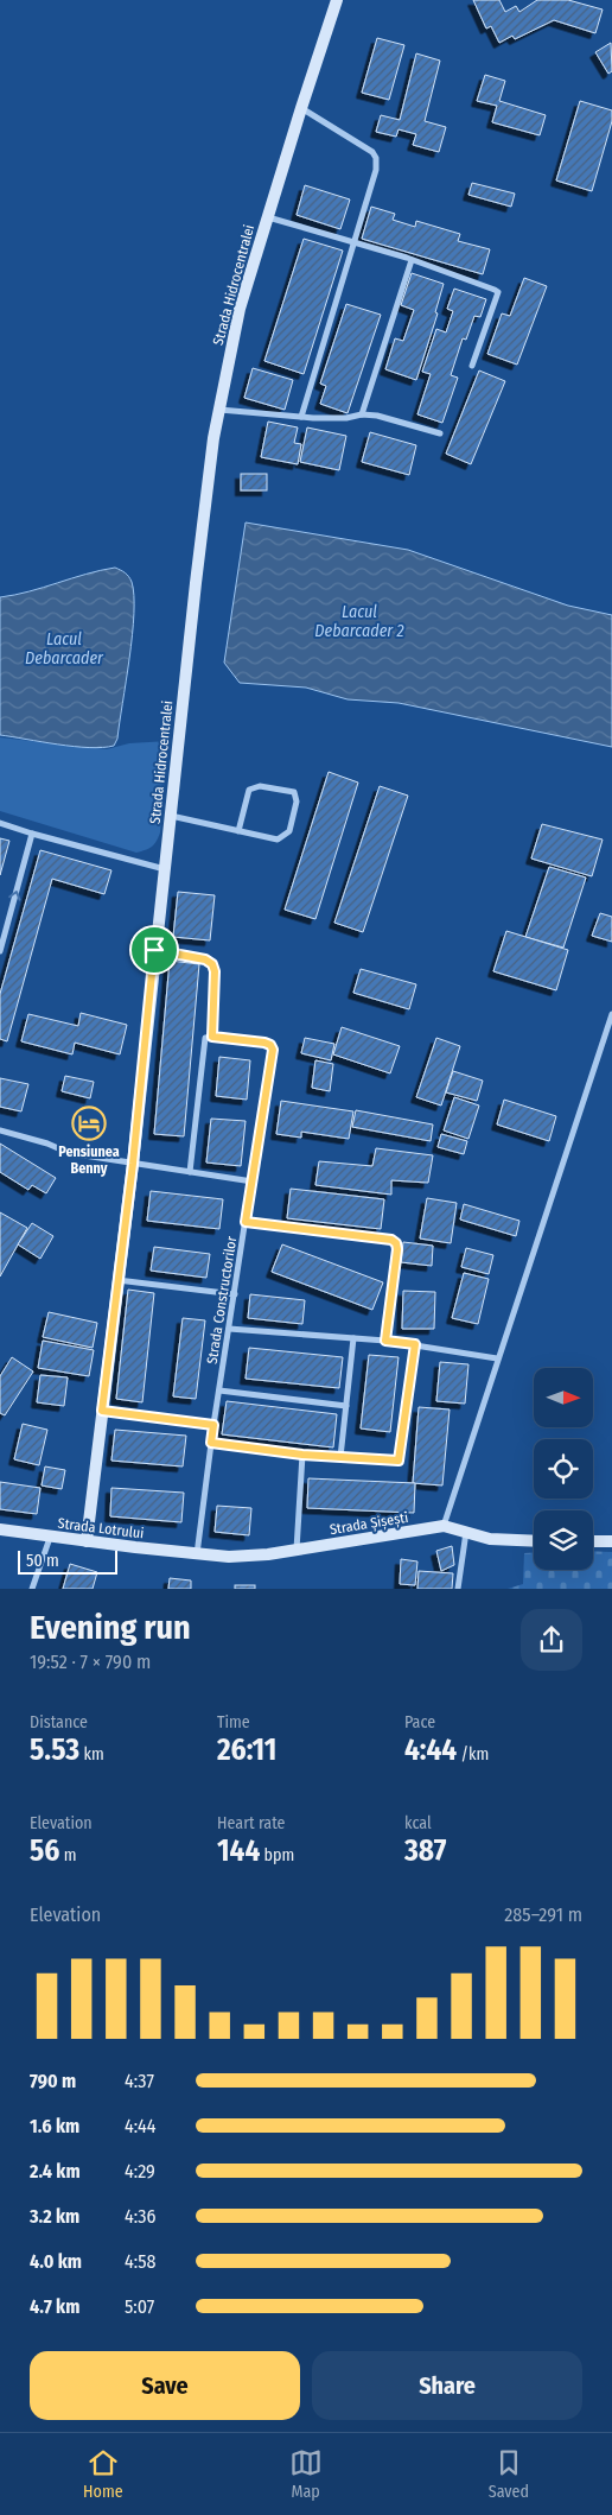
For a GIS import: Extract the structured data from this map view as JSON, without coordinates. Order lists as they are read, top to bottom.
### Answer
{
  "streets": {
    "street": [
      "Strada Hidrocentralei",
      "Strada Constructorilor",
      "Strada Șișești",
      "Strada Lotrului"
    ]
  },
  "crossings": [
    ["Strada Hidrocentralei", "Strada Lotrului"],
    ["Strada Constructorilor", "Strada Șișești"],
    ["Strada Constructorilor", "Strada Lotrului"],
    ["Strada Șișești", "Strada Lotrului"]
  ],
  "water": ["Lacul Debarcader 2", "Lacul Debarcader"],
  "places": {
    "hotel": ["Pensiunea Benny"]
  },
  "scale_bar": "50 m",
  "north": "right",
  "page": {
    "scale": "50 m",
    "heading": ["Evening run", "19:52 · 7 × 790 m"],
    "stats": [
      ["Distance", "5.53 km"],
      ["Time", "26:11"],
      ["Pace", "4:44 /km"],
      ["Elevation", "56 m"],
      ["Heart rate", "144 bpm"],
      ["kcal", "387"]
    ],
    "chart": ["Elevation", "285–291 m"],
    "list": [
      {
        "name": "790 m",
        "note": "4:37"
      },
      {
        "name": "1.6 km",
        "note": "4:44"
      },
      {
        "name": "2.4 km",
        "note": "4:29"
      },
      {
        "name": "3.2 km",
        "note": "4:36"
      },
      {
        "name": "4.0 km",
        "note": "4:58"
      },
      {
        "name": "4.7 km",
        "note": "5:07"
      }
    ],
    "buttons": ["Save", "Share"],
    "tabs": ["Home", "Map", "Saved"]
  }
}
